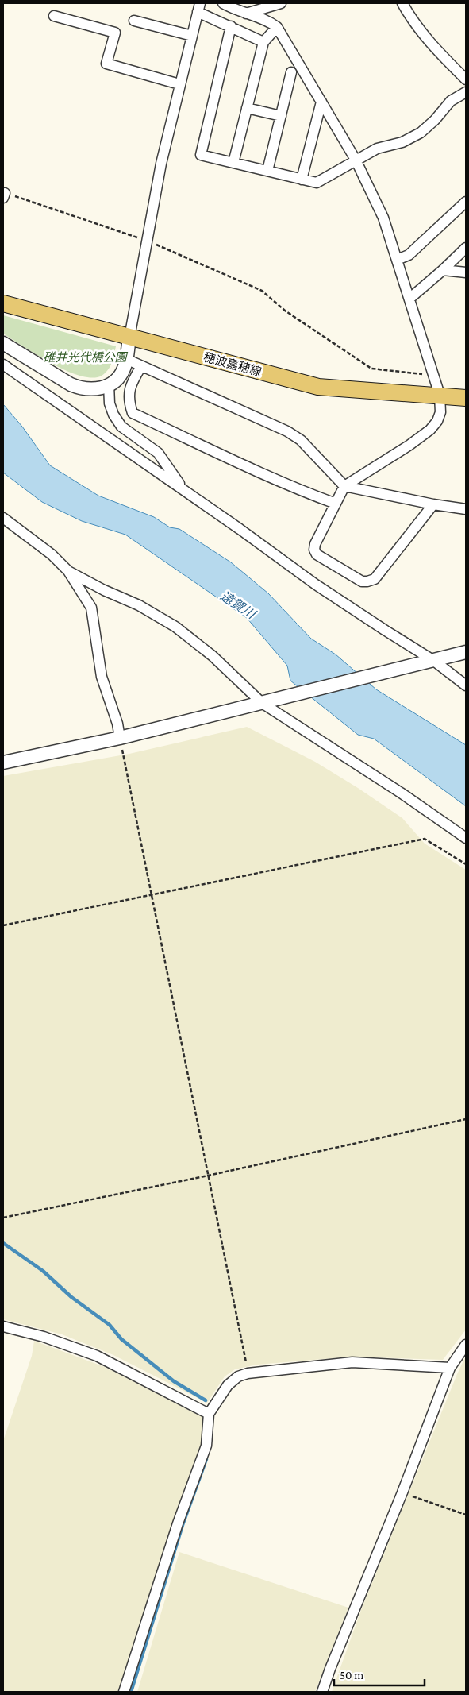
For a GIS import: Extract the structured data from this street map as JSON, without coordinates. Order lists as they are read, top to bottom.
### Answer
{
  "streets": {
    "main road": ["穂波嘉穂線"]
  },
  "water": ["遠賀川"],
  "parks": ["碓井光代橋公園"],
  "scale_bar": "50 m"
}
